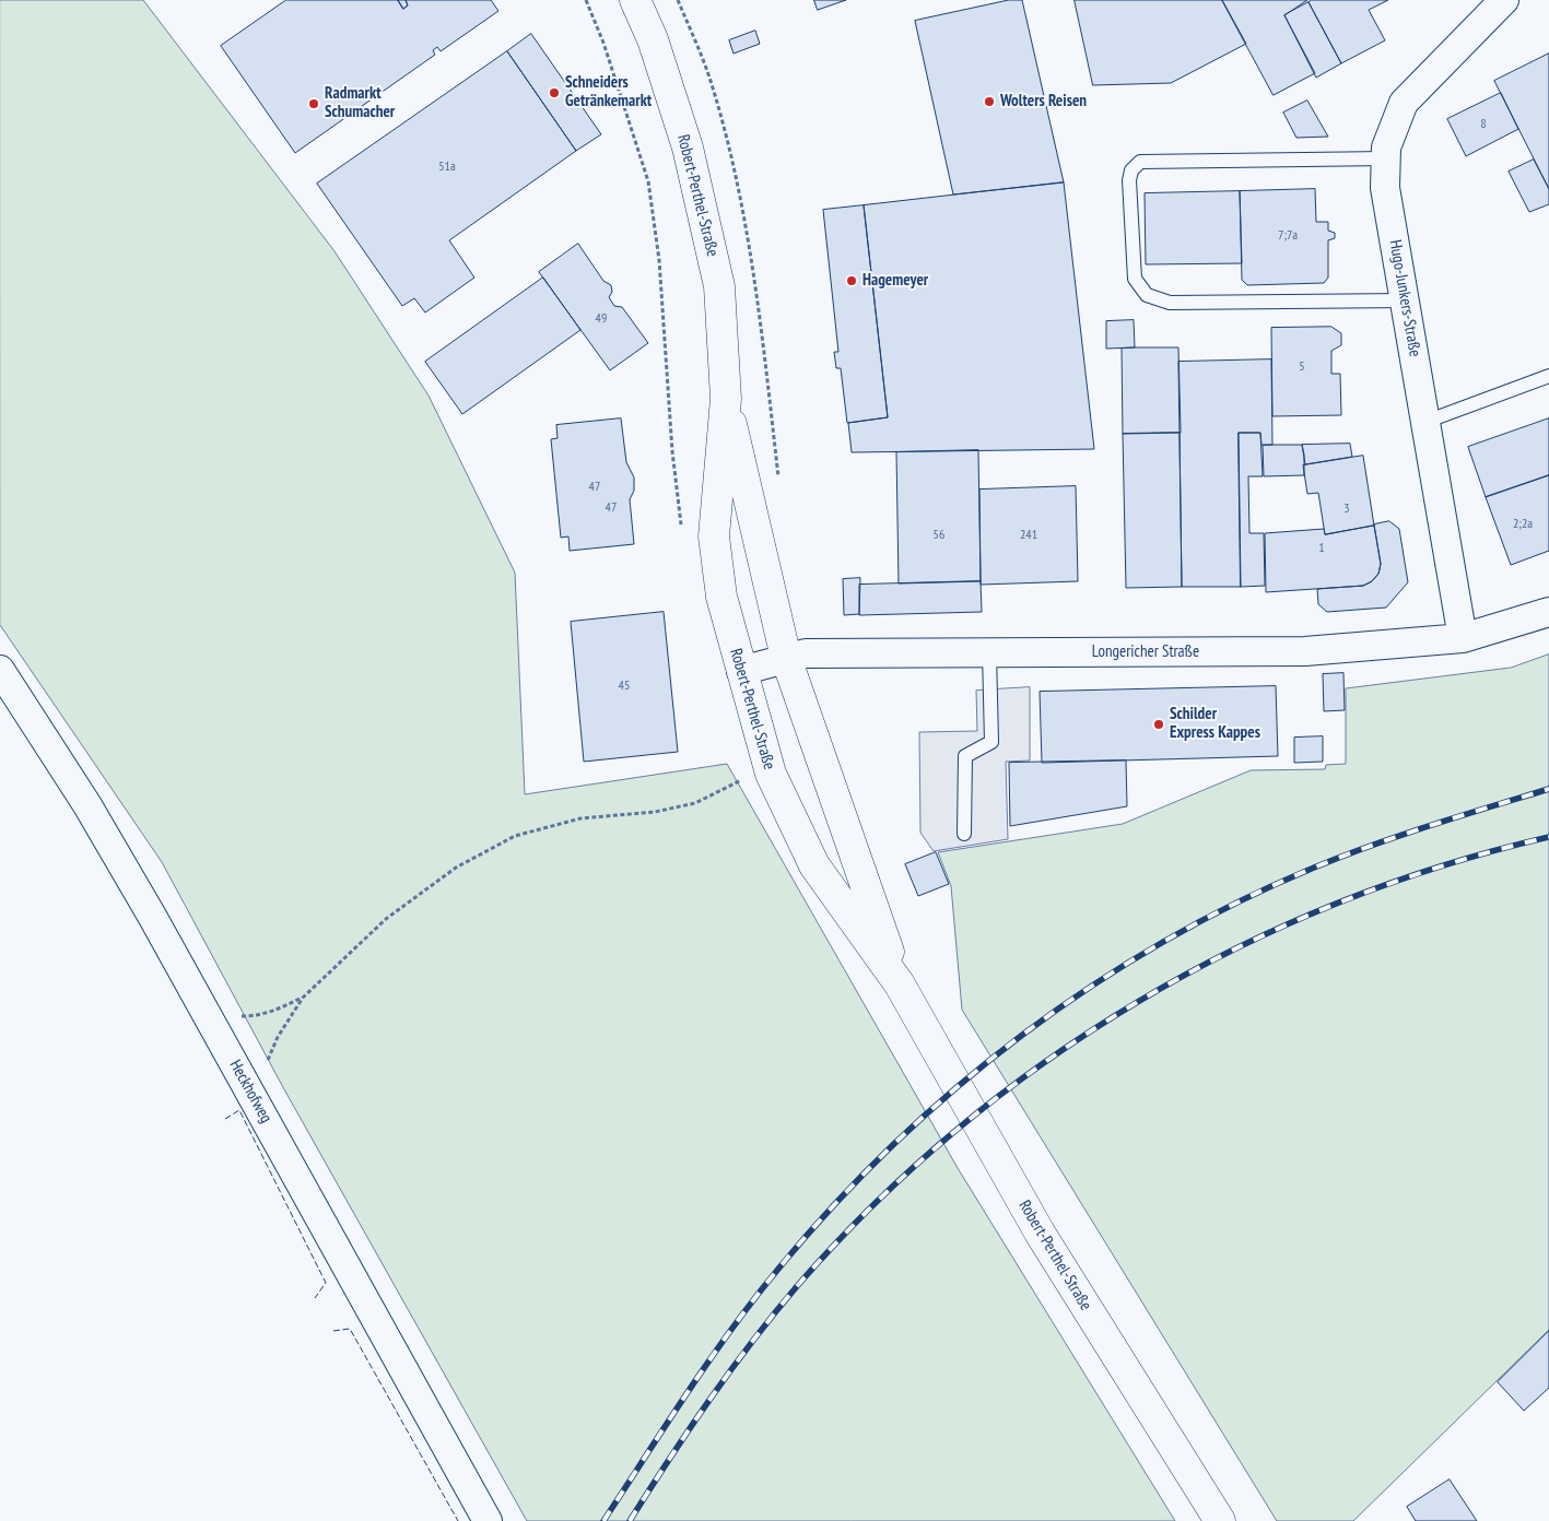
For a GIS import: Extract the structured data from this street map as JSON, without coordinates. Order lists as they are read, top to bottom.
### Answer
{
  "streets": {
    "street": [
      "Robert-Perthel-Straße",
      "Hugo-Junkers-Straße",
      "Longericher Straße",
      "Heckhofweg"
    ]
  },
  "crossings": [
    ["Robert-Perthel-Straße", "Longericher Straße"],
    ["Hugo-Junkers-Straße", "Longericher Straße"]
  ],
  "places": [
    "Schneiders Getränkemarkt",
    "Wolters Reisen",
    "Radmarkt Schumacher",
    "Hagemeyer",
    "Schilder Express Kappes"
  ],
  "house_numbers": [
    "8",
    "51a",
    "7;7a",
    "49",
    "5",
    "47",
    "47",
    "3",
    "2;2a",
    "56",
    "241",
    "1",
    "45"
  ]
}
